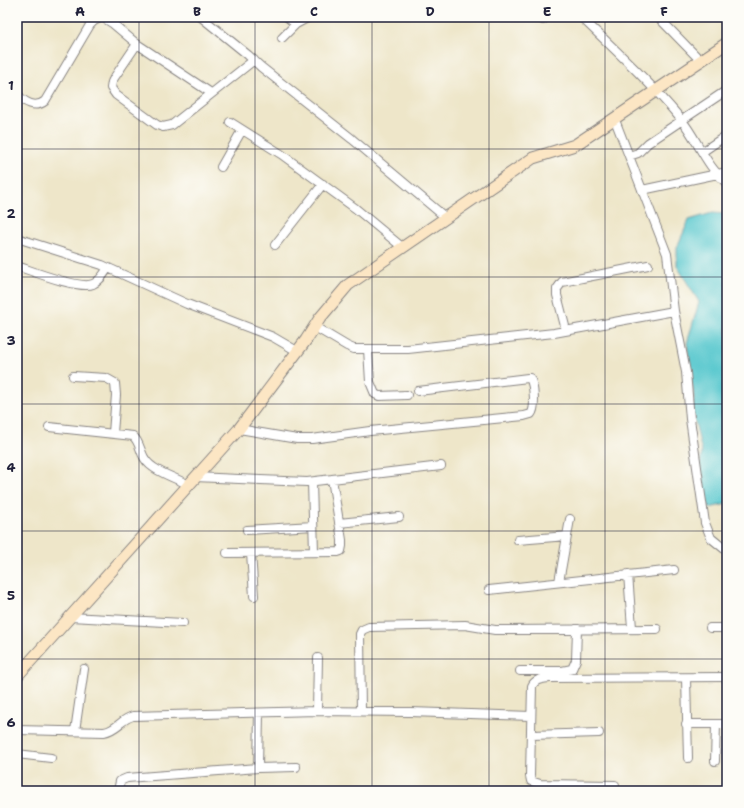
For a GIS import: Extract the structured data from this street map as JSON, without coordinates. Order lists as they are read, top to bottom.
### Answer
{
  "grid": {
    "columns": [
      "A",
      "B",
      "C",
      "D",
      "E",
      "F"
    ],
    "rows": [
      "1",
      "2",
      "3",
      "4",
      "5",
      "6"
    ]
  }
}
